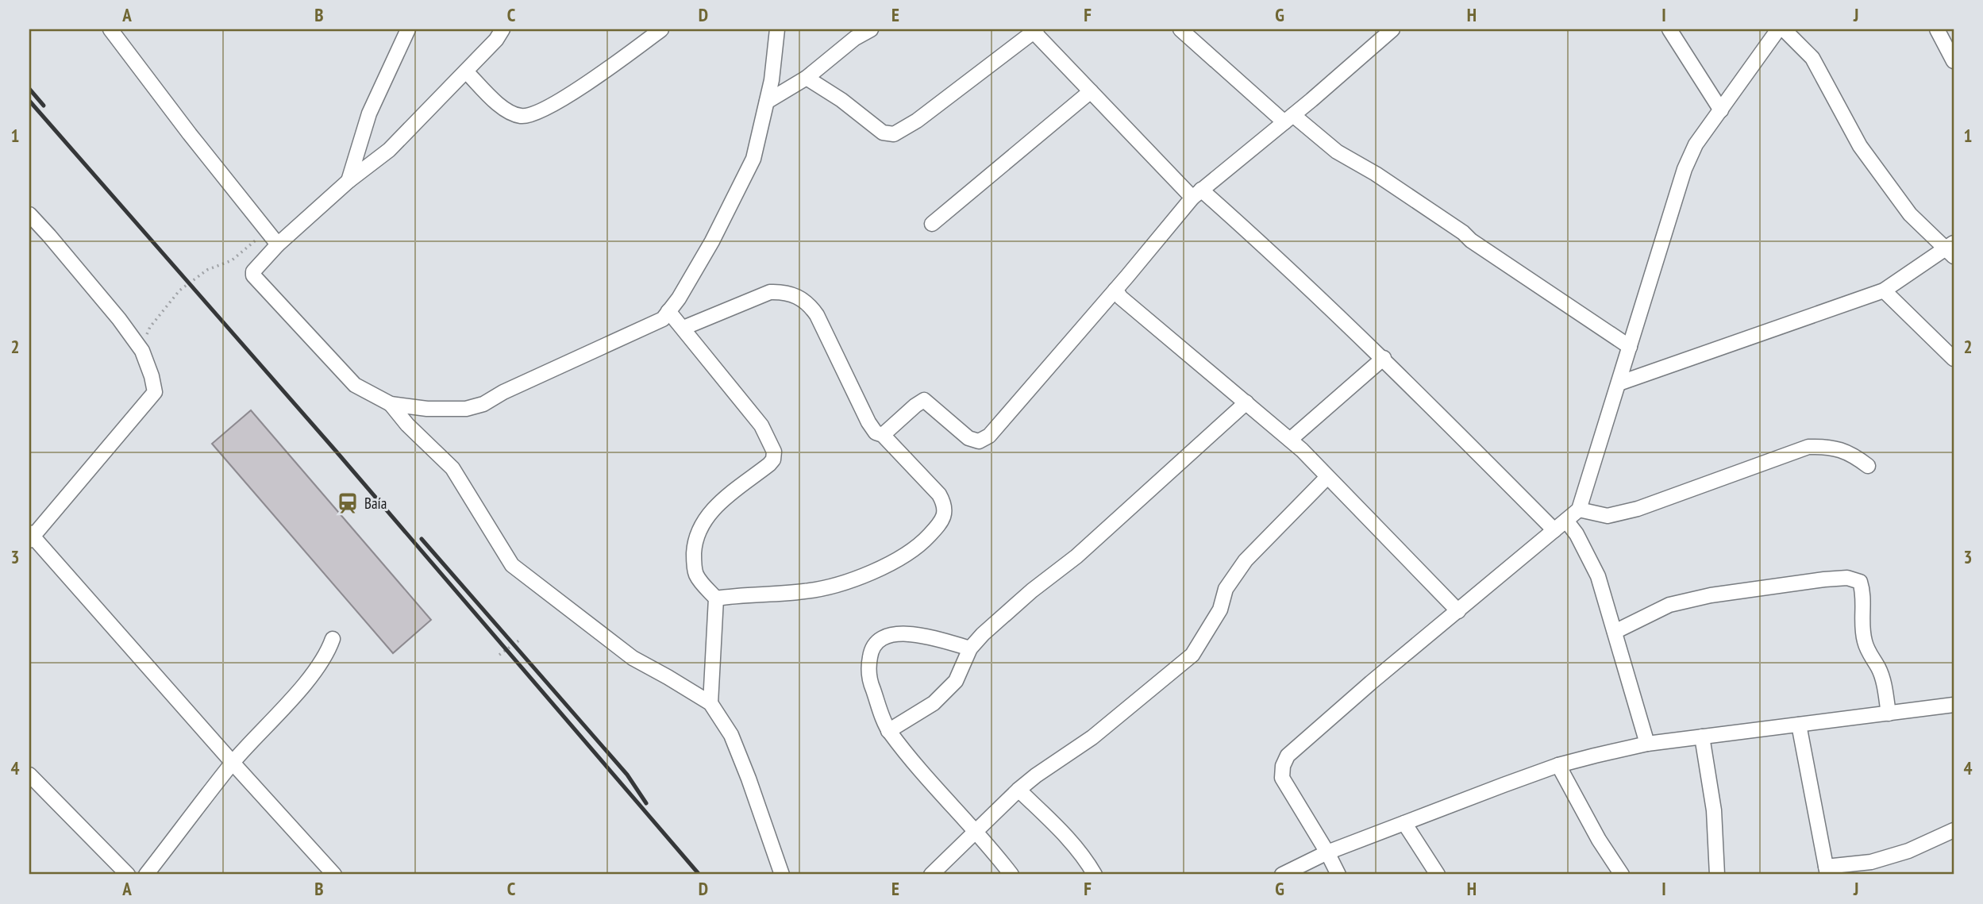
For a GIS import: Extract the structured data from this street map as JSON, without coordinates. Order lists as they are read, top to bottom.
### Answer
{
  "places": {
    "station": ["Baía"]
  },
  "grid": {
    "columns": [
      "A",
      "B",
      "C",
      "D",
      "E",
      "F",
      "G",
      "H",
      "I",
      "J"
    ],
    "rows": [
      "1",
      "2",
      "3",
      "4"
    ]
  }
}
